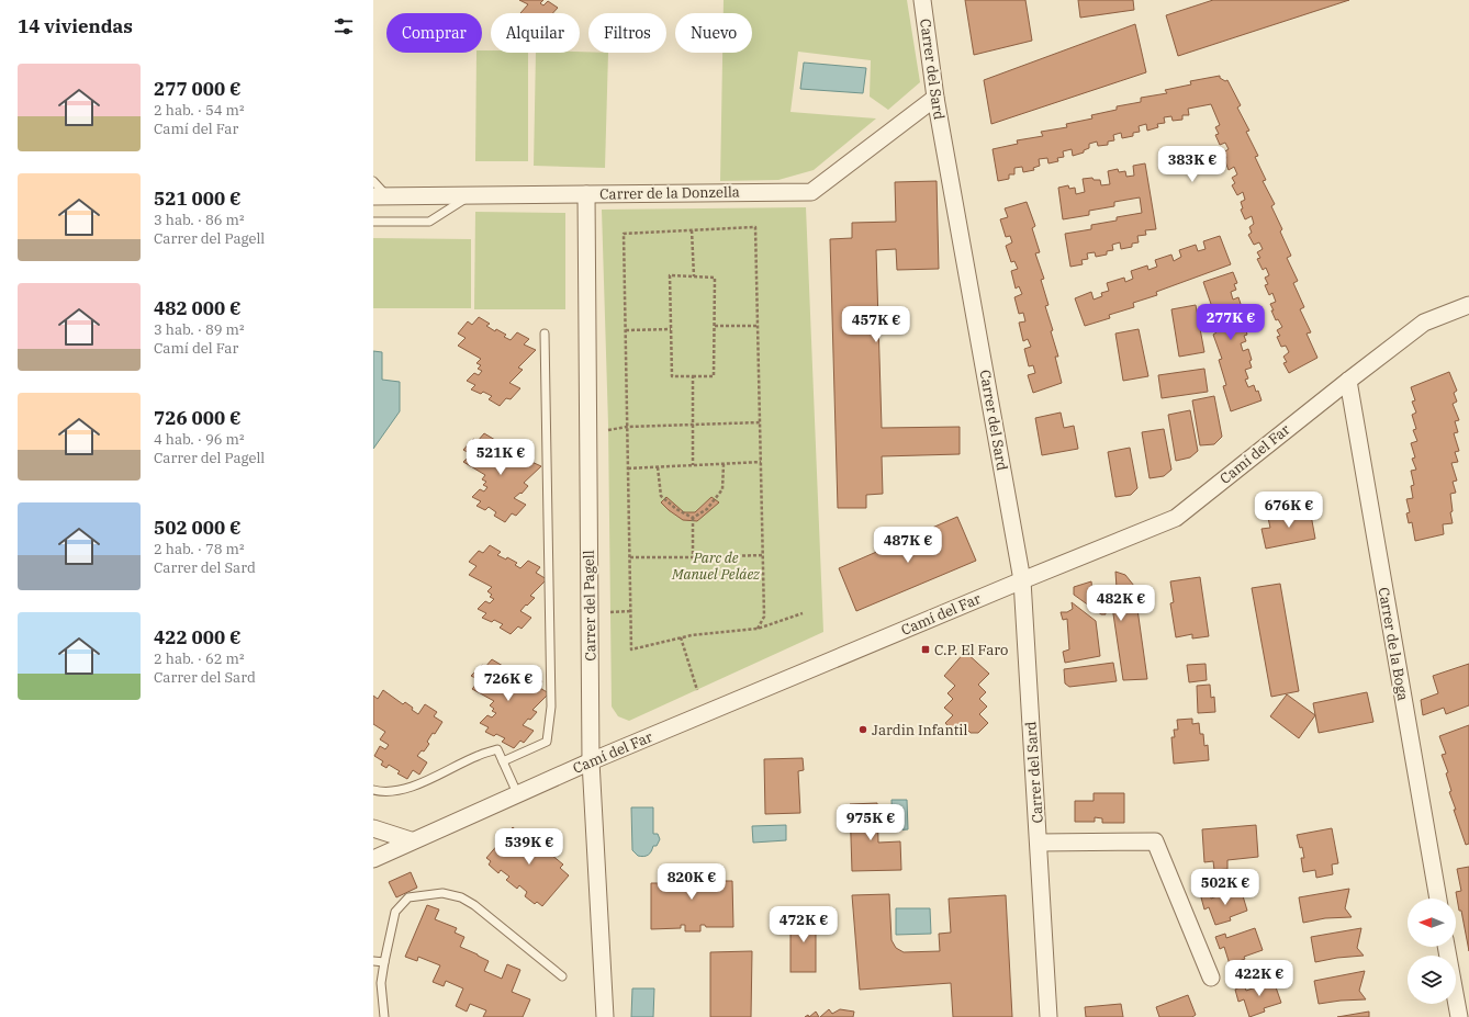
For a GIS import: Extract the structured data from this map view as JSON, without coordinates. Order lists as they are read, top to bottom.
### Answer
{
  "streets": {
    "street": [
      "Carrer del Sard",
      "Carrer de la Donzella",
      "Camí del Far",
      "Carrer del Pagell",
      "Carrer de la Boga"
    ]
  },
  "crossings": [
    ["Carrer del Sard", "Carrer de la Donzella"],
    ["Carrer del Sard", "Camí del Far"],
    ["Carrer de la Donzella", "Carrer del Pagell"],
    ["Camí del Far", "Carrer del Pagell"],
    ["Camí del Far", "Carrer de la Boga"]
  ],
  "parks": ["Parc de Manuel Peláez"],
  "places": {
    "transit": ["C.P. El Faro"],
    "other": ["Jardin Infantil"]
  },
  "north": "left",
  "page": {
    "heading": "14 viviendas",
    "chip": [
      "Comprar",
      "Alquilar",
      "Filtros",
      "Nuevo"
    ],
    "list": [
      {
        "name": "277 000 €",
        "note": "2 hab. · 54 m² · Camí del Far"
      },
      {
        "name": "521 000 €",
        "note": "3 hab. · 86 m² · Carrer del Pagell"
      },
      {
        "name": "482 000 €",
        "note": "3 hab. · 89 m² · Camí del Far"
      },
      {
        "name": "726 000 €",
        "note": "4 hab. · 96 m² · Carrer del Pagell"
      },
      {
        "name": "502 000 €",
        "note": "2 hab. · 78 m² · Carrer del Sard"
      },
      {
        "name": "422 000 €",
        "note": "2 hab. · 62 m² · Carrer del Sard"
      }
    ],
    "price": [
      "383K €",
      "277K €",
      "457K €",
      "521K €",
      "676K €",
      "487K €",
      "482K €",
      "726K €",
      "975K €",
      "539K €",
      "820K €",
      "502K €",
      "472K €",
      "422K €"
    ]
  }
}
